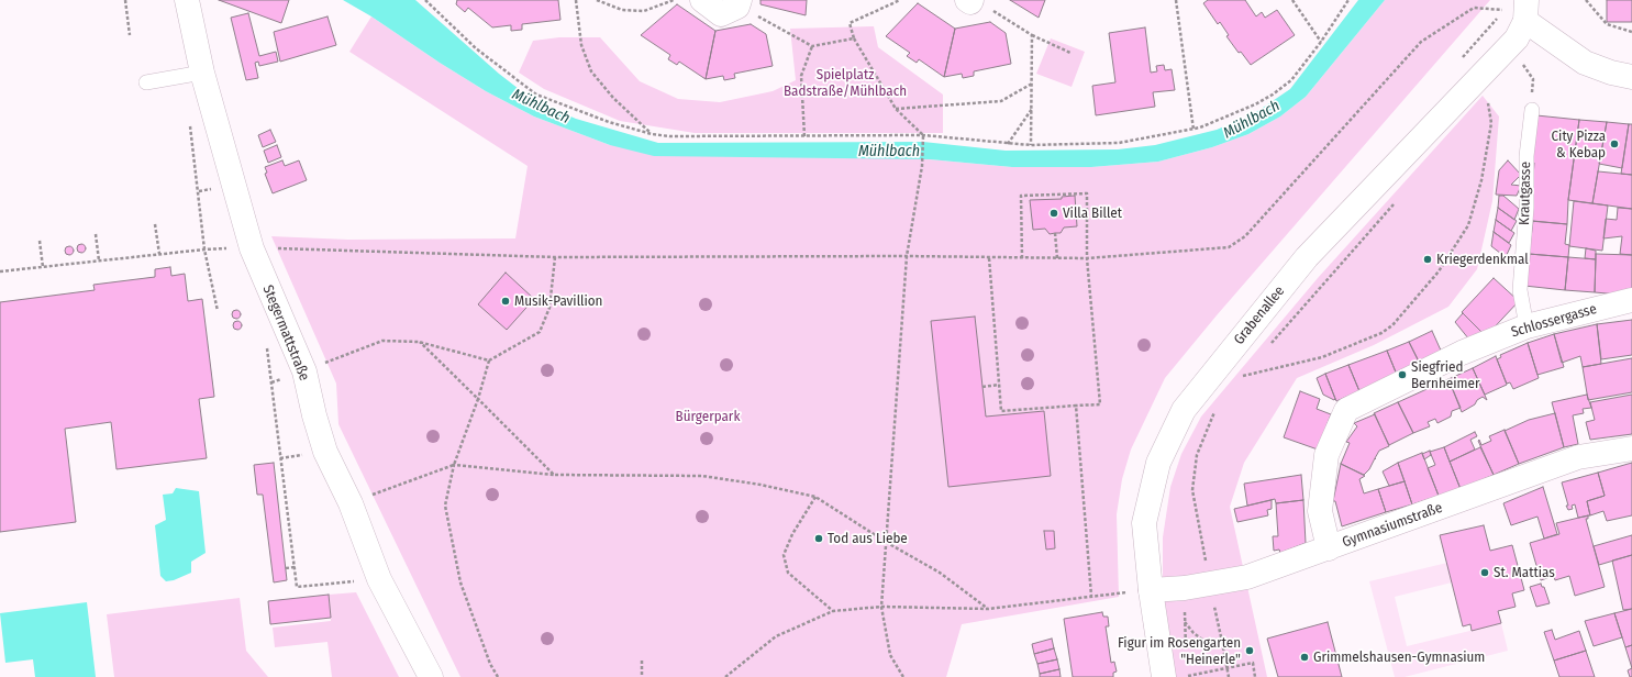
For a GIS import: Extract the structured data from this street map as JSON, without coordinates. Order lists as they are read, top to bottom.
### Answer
{
  "streets": {
    "street": [
      "Grabenallee",
      "Schlossergasse",
      "Stegermattstraße",
      "Gymnasiumstraße"
    ],
    "lane": ["Krautgasse"]
  },
  "crossings": [
    ["Krautgasse", "Schlossergasse"],
    ["Grabenallee", "Gymnasiumstraße"],
    ["Schlossergasse", "Gymnasiumstraße"]
  ],
  "water": ["Mühlbach"],
  "parks": ["Spielplatz Badstraße/Mühlbach", "Bürgerpark"],
  "places": [
    "City Pizza & Kebap",
    "Villa Billet",
    "Kriegerdenkmal",
    "Musik-Pavillion",
    "Siegfried Bernheimer",
    "Tod aus Liebe",
    "St. Mattias",
    "Figur im Rosengarten \"Heinerle\"",
    "Grimmelshausen-Gymnasium"
  ]
}
